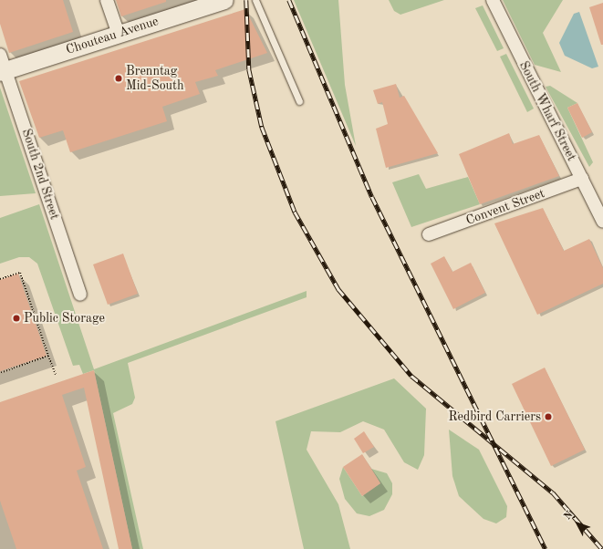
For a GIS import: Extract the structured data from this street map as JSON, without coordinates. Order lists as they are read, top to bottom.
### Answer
{
  "streets": {
    "street": [
      "Chouteau Avenue",
      "South Wharf Street",
      "South 2nd Street",
      "Convent Street"
    ]
  },
  "crossings": [
    ["Chouteau Avenue", "South 2nd Street"],
    ["South Wharf Street", "Convent Street"]
  ],
  "places": ["Brenntag Mid-South", "Public Storage", "Redbird Carriers"],
  "north": "top left"
}
